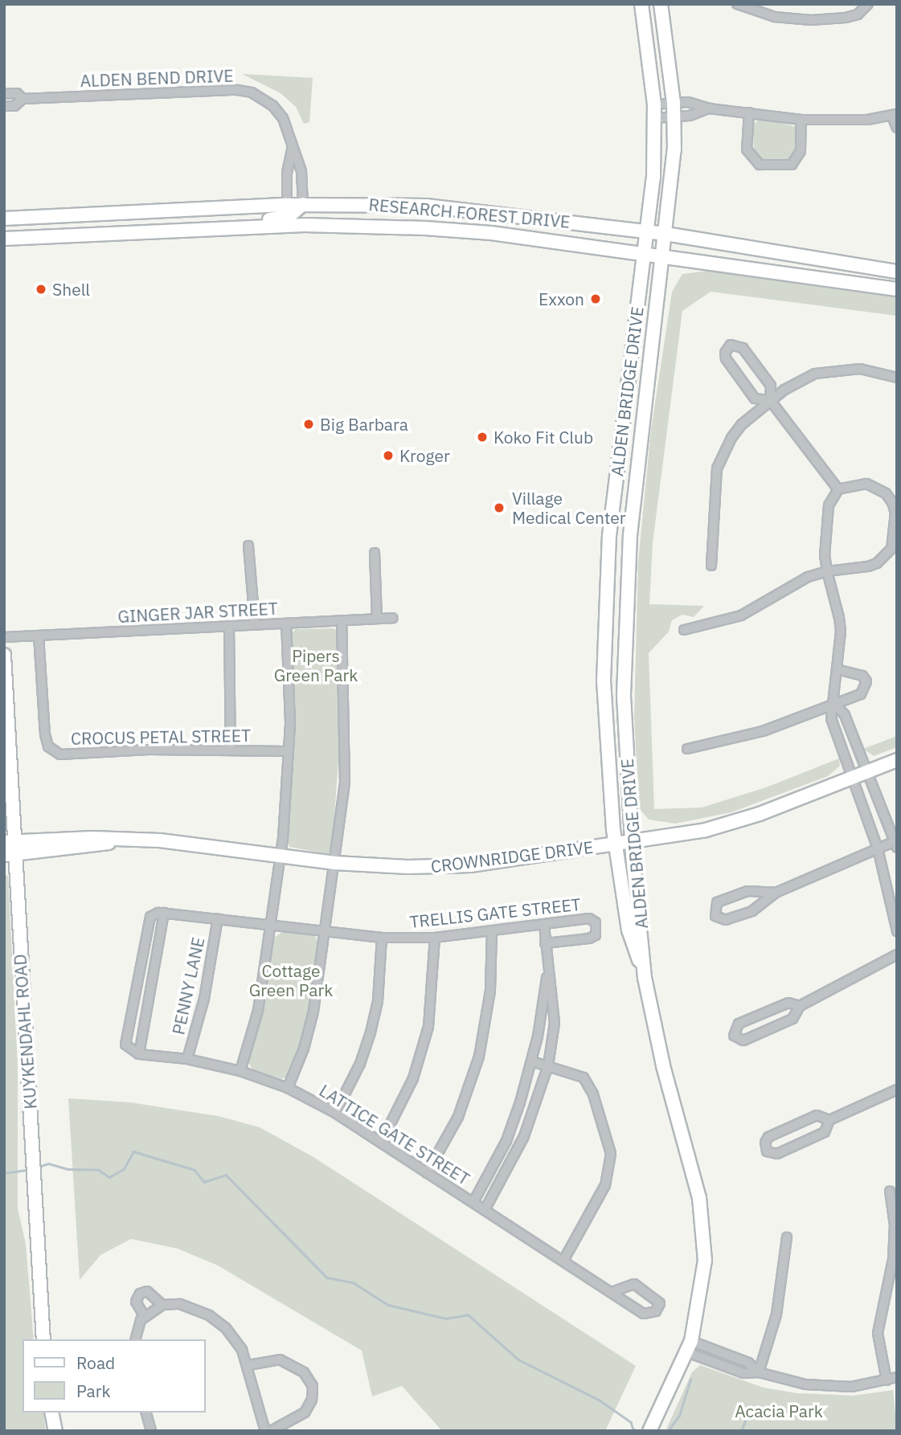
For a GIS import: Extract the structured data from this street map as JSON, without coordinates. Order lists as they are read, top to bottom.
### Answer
{
  "streets": {
    "street": [
      "ALDEN BEND DRIVE",
      "RESEARCH FOREST DRIVE",
      "ALDEN BRIDGE DRIVE",
      "GINGER JAR STREET",
      "CROCUS PETAL STREET",
      "CROWNRIDGE DRIVE",
      "TRELLIS GATE STREET",
      "PENNY LANE",
      "KUYKENDAHL ROAD",
      "LATTICE GATE STREET"
    ]
  },
  "crossings": [
    ["ALDEN BEND DRIVE", "RESEARCH FOREST DRIVE"],
    ["RESEARCH FOREST DRIVE", "ALDEN BRIDGE DRIVE"],
    ["ALDEN BRIDGE DRIVE", "CROWNRIDGE DRIVE"],
    ["GINGER JAR STREET", "CROCUS PETAL STREET"],
    ["CROWNRIDGE DRIVE", "KUYKENDAHL ROAD"],
    ["TRELLIS GATE STREET", "PENNY LANE"],
    ["PENNY LANE", "LATTICE GATE STREET"]
  ],
  "parks": ["Pipers Green Park", "Cottage Green Park", "Acacia Park"],
  "places": [
    "Shell",
    "Exxon",
    "Big Barbara",
    "Koko Fit Club",
    "Kroger",
    "Village Medical Center"
  ],
  "legend": ["Road", "Park"]
}
